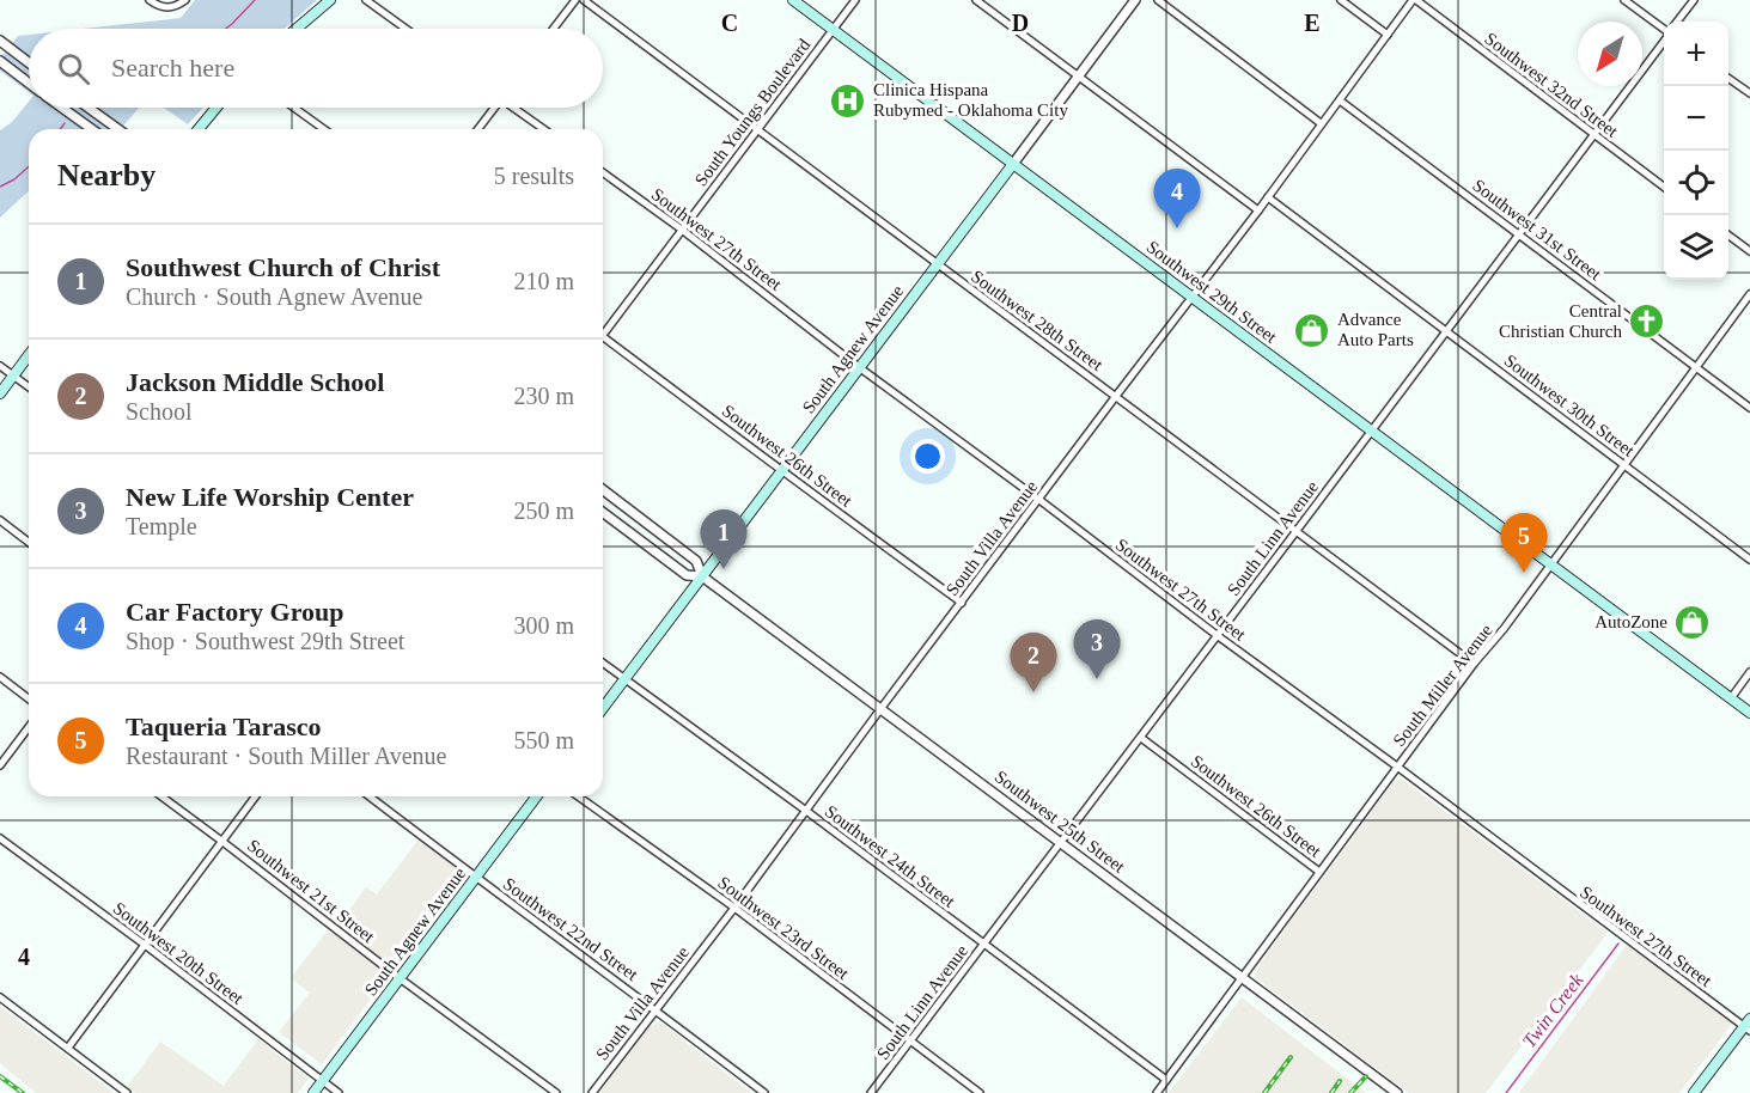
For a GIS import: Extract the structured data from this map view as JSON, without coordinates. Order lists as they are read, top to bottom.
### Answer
{
  "streets": {
    "main road": ["Southwest 29th Street", "South Agnew Avenue"],
    "street": [
      "Southwest 32nd Street",
      "South Youngs Boulevard",
      "Southwest 31st Street",
      "Southwest 27th Street",
      "Southwest 28th Street",
      "Southwest 30th Street",
      "Southwest 26th Street",
      "South Villa Avenue",
      "South Linn Avenue",
      "South Miller Avenue",
      "Southwest 25th Street",
      "Southwest 24th Street",
      "Southwest 21st Street",
      "Southwest 23rd Street",
      "Southwest 22nd Street",
      "Southwest 20th Street"
    ]
  },
  "crossings": [
    ["Southwest 32nd Street", "South Villa Avenue"],
    ["Southwest 32nd Street", "South Linn Avenue"],
    ["South Youngs Boulevard", "Southwest 27th Street"],
    ["South Youngs Boulevard", "Southwest 29th Street"],
    ["South Youngs Boulevard", "Southwest 28th Street"],
    ["Southwest 31st Street", "South Villa Avenue"],
    ["Southwest 31st Street", "South Linn Avenue"],
    ["Southwest 31st Street", "South Miller Avenue"],
    ["Southwest 27th Street", "South Agnew Avenue"],
    ["Southwest 27th Street", "South Villa Avenue"],
    ["Southwest 27th Street", "South Linn Avenue"],
    ["Southwest 27th Street", "South Miller Avenue"],
    ["Southwest 29th Street", "South Agnew Avenue"],
    ["Southwest 29th Street", "South Villa Avenue"],
    ["Southwest 29th Street", "South Linn Avenue"],
    ["Southwest 29th Street", "South Miller Avenue"],
    ["Southwest 28th Street", "South Agnew Avenue"],
    ["Southwest 28th Street", "South Villa Avenue"],
    ["Southwest 28th Street", "South Linn Avenue"],
    ["Southwest 28th Street", "South Miller Avenue"],
    ["South Agnew Avenue", "Southwest 26th Street"],
    ["South Agnew Avenue", "Southwest 25th Street"],
    ["South Agnew Avenue", "Southwest 24th Street"],
    ["South Agnew Avenue", "Southwest 21st Street"],
    ["South Agnew Avenue", "Southwest 22nd Street"],
    ["South Agnew Avenue", "Southwest 20th Street"],
    ["Southwest 30th Street", "South Villa Avenue"],
    ["Southwest 30th Street", "South Linn Avenue"],
    ["Southwest 30th Street", "South Miller Avenue"],
    ["Southwest 26th Street", "South Villa Avenue"],
    ["Southwest 26th Street", "South Linn Avenue"],
    ["Southwest 26th Street", "South Miller Avenue"],
    ["South Villa Avenue", "Southwest 25th Street"],
    ["South Villa Avenue", "Southwest 24th Street"],
    ["South Villa Avenue", "Southwest 23rd Street"],
    ["South Villa Avenue", "Southwest 22nd Street"],
    ["South Linn Avenue", "Southwest 25th Street"],
    ["South Linn Avenue", "Southwest 24th Street"],
    ["South Linn Avenue", "Southwest 23rd Street"],
    ["South Miller Avenue", "Southwest 25th Street"],
    ["South Miller Avenue", "Southwest 24th Street"]
  ],
  "water": ["Twin Creek"],
  "places": {
    "hospital": ["Clinica Hispana Rubymed - Oklahoma City"],
    "church": ["Central Christian Church"],
    "shop": ["Advance Auto Parts", "AutoZone"]
  },
  "north": "bottom left",
  "page": {
    "map_buttons": ["+", "−"],
    "search": "Search here",
    "heading": ["Nearby", "5 results"],
    "pins": [
      "4",
      "1",
      "5",
      "3",
      "2"
    ],
    "list": [
      {
        "mark": "1",
        "name": "Southwest Church of Christ",
        "note": "Church · South Agnew Avenue",
        "value": "210 m"
      },
      {
        "mark": "2",
        "name": "Jackson Middle School",
        "note": "School",
        "value": "230 m"
      },
      {
        "mark": "3",
        "name": "New Life Worship Center",
        "note": "Temple",
        "value": "250 m"
      },
      {
        "mark": "4",
        "name": "Car Factory Group",
        "note": "Shop · Southwest 29th Street",
        "value": "300 m"
      },
      {
        "mark": "5",
        "name": "Taqueria Tarasco",
        "note": "Restaurant · South Miller Avenue",
        "value": "550 m"
      }
    ]
  },
  "grid": {
    "columns": ["C", "D", "E"],
    "rows": ["4"]
  }
}
